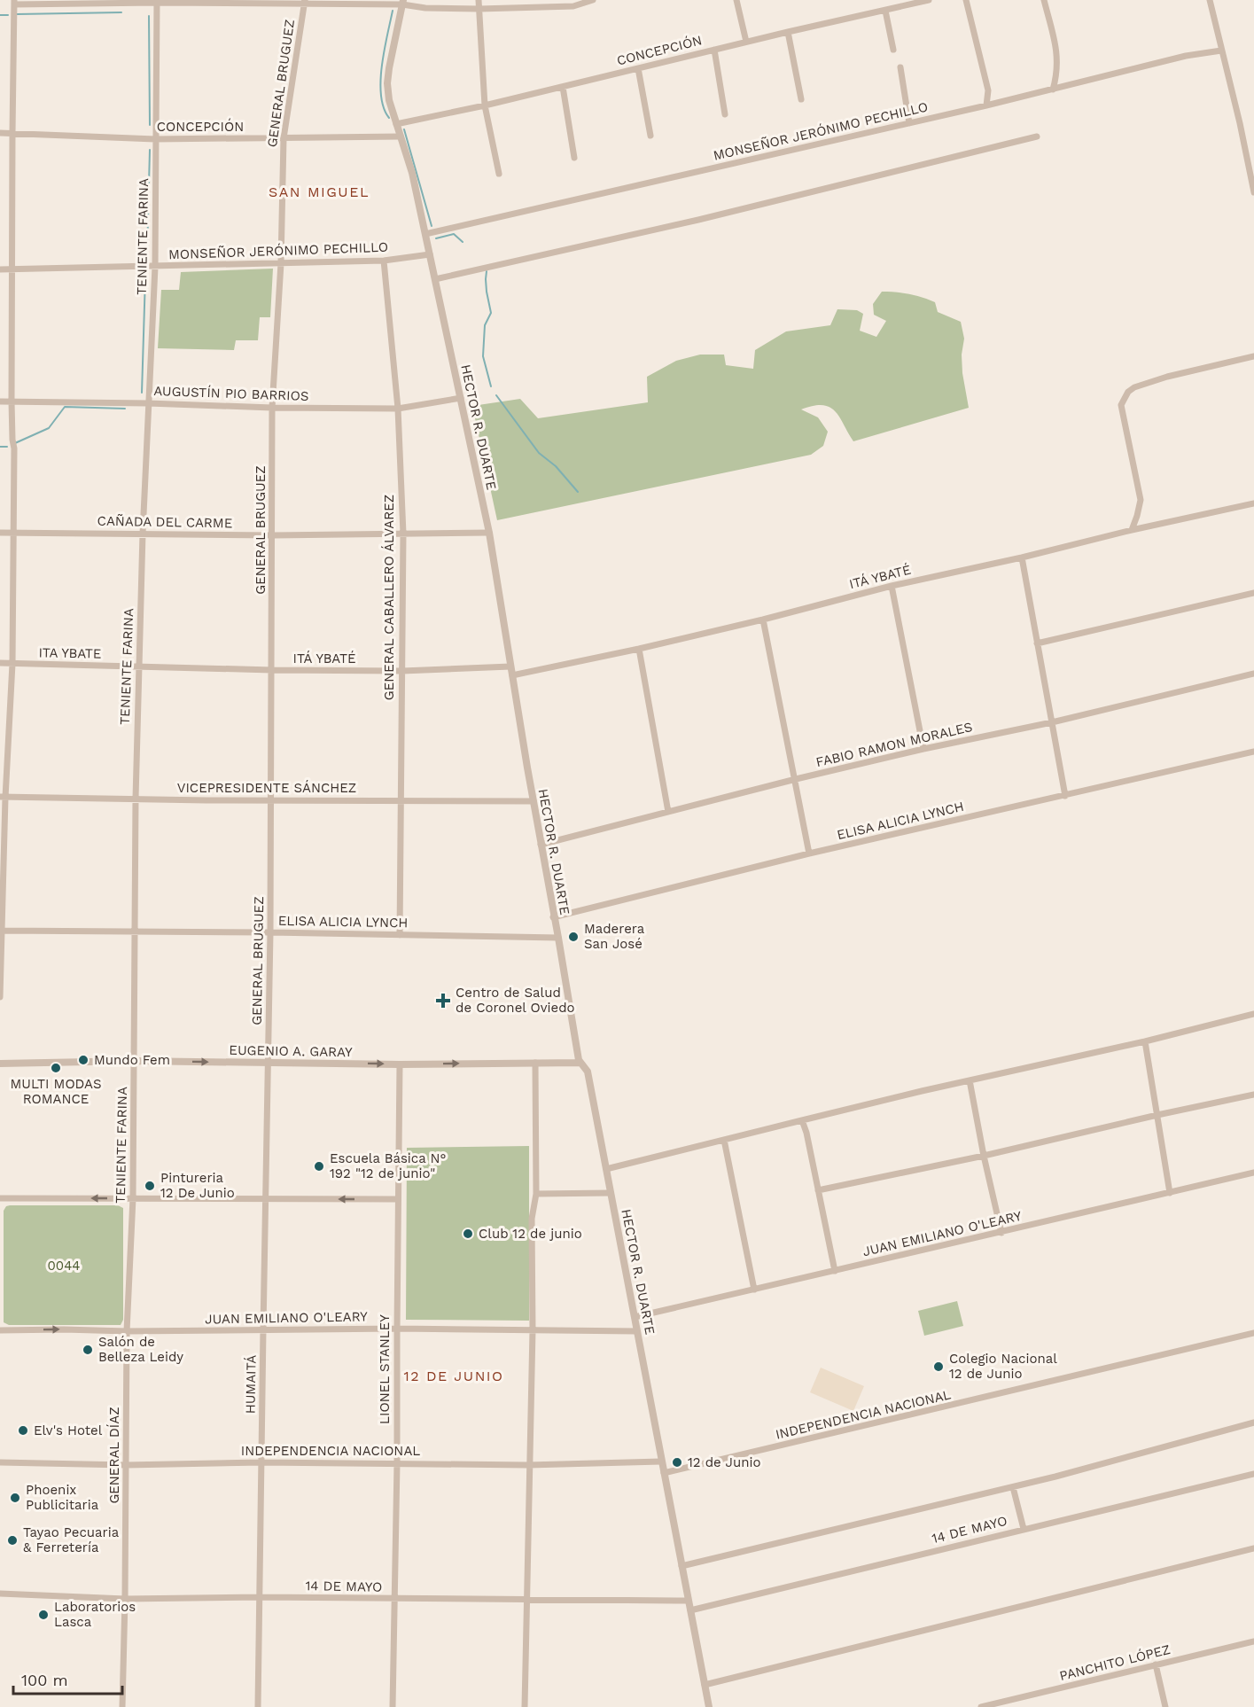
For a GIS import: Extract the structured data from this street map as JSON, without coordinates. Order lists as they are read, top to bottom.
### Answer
{
  "streets": {
    "street": [
      "CONCEPCIÓN",
      "GENERAL BRUGUEZ",
      "MONSEÑOR JERÓNIMO PECHILLO",
      "TENIENTE FARINA",
      "AUGUSTÍN PIO BARRIOS",
      "HECTOR R. DUARTE",
      "CAÑADA DEL CARME",
      "ITÁ YBATÉ",
      "GENERAL CABALLERO ÁLVAREZ",
      "ITA YBATE",
      "FABIO RAMON MORALES",
      "VICEPRESIDENTE SÁNCHEZ",
      "ELISA ALICIA LYNCH",
      "EUGENIO A. GARAY",
      "JUAN EMILIANO O'LEARY",
      "LIONEL STANLEY",
      "HUMAITÁ",
      "INDEPENDENCIA NACIONAL",
      "GENERAL DÍAZ",
      "14 DE MAYO",
      "PANCHITO LÓPEZ"
    ]
  },
  "crossings": [
    ["CONCEPCIÓN", "GENERAL BRUGUEZ"],
    ["CONCEPCIÓN", "TENIENTE FARINA"],
    ["CONCEPCIÓN", "HECTOR R. DUARTE"],
    ["GENERAL BRUGUEZ", "MONSEÑOR JERÓNIMO PECHILLO"],
    ["GENERAL BRUGUEZ", "AUGUSTÍN PIO BARRIOS"],
    ["GENERAL BRUGUEZ", "CAÑADA DEL CARME"],
    ["GENERAL BRUGUEZ", "ITÁ YBATÉ"],
    ["GENERAL BRUGUEZ", "VICEPRESIDENTE SÁNCHEZ"],
    ["GENERAL BRUGUEZ", "ELISA ALICIA LYNCH"],
    ["GENERAL BRUGUEZ", "EUGENIO A. GARAY"],
    ["GENERAL BRUGUEZ", "HUMAITÁ"],
    ["MONSEÑOR JERÓNIMO PECHILLO", "TENIENTE FARINA"],
    ["MONSEÑOR JERÓNIMO PECHILLO", "HECTOR R. DUARTE"],
    ["MONSEÑOR JERÓNIMO PECHILLO", "GENERAL CABALLERO ÁLVAREZ"],
    ["TENIENTE FARINA", "AUGUSTÍN PIO BARRIOS"],
    ["TENIENTE FARINA", "CAÑADA DEL CARME"],
    ["TENIENTE FARINA", "ITÁ YBATÉ"],
    ["TENIENTE FARINA", "ITA YBATE"],
    ["TENIENTE FARINA", "VICEPRESIDENTE SÁNCHEZ"],
    ["TENIENTE FARINA", "ELISA ALICIA LYNCH"],
    ["TENIENTE FARINA", "EUGENIO A. GARAY"],
    ["TENIENTE FARINA", "JUAN EMILIANO O'LEARY"],
    ["TENIENTE FARINA", "GENERAL DÍAZ"],
    ["AUGUSTÍN PIO BARRIOS", "HECTOR R. DUARTE"],
    ["AUGUSTÍN PIO BARRIOS", "GENERAL CABALLERO ÁLVAREZ"],
    ["HECTOR R. DUARTE", "CAÑADA DEL CARME"],
    ["HECTOR R. DUARTE", "ITÁ YBATÉ"],
    ["HECTOR R. DUARTE", "FABIO RAMON MORALES"],
    ["HECTOR R. DUARTE", "VICEPRESIDENTE SÁNCHEZ"],
    ["HECTOR R. DUARTE", "ELISA ALICIA LYNCH"],
    ["HECTOR R. DUARTE", "EUGENIO A. GARAY"],
    ["HECTOR R. DUARTE", "JUAN EMILIANO O'LEARY"],
    ["HECTOR R. DUARTE", "INDEPENDENCIA NACIONAL"],
    ["HECTOR R. DUARTE", "14 DE MAYO"],
    ["CAÑADA DEL CARME", "GENERAL CABALLERO ÁLVAREZ"],
    ["ITÁ YBATÉ", "GENERAL CABALLERO ÁLVAREZ"],
    ["ITÁ YBATÉ", "ITA YBATE"],
    ["GENERAL CABALLERO ÁLVAREZ", "VICEPRESIDENTE SÁNCHEZ"],
    ["GENERAL CABALLERO ÁLVAREZ", "ELISA ALICIA LYNCH"],
    ["EUGENIO A. GARAY", "LIONEL STANLEY"],
    ["EUGENIO A. GARAY", "HUMAITÁ"],
    ["JUAN EMILIANO O'LEARY", "LIONEL STANLEY"],
    ["JUAN EMILIANO O'LEARY", "HUMAITÁ"],
    ["JUAN EMILIANO O'LEARY", "GENERAL DÍAZ"],
    ["LIONEL STANLEY", "INDEPENDENCIA NACIONAL"],
    ["LIONEL STANLEY", "14 DE MAYO"],
    ["HUMAITÁ", "INDEPENDENCIA NACIONAL"],
    ["HUMAITÁ", "14 DE MAYO"],
    ["INDEPENDENCIA NACIONAL", "GENERAL DÍAZ"],
    ["GENERAL DÍAZ", "14 DE MAYO"]
  ],
  "one_way": ["EUGENIO A. GARAY"],
  "districts": ["SAN MIGUEL", "12 DE JUNIO"],
  "parks": ["0044"],
  "places": {
    "other": [
      "Maderera San José",
      "Mundo Fem",
      "MULTI MODAS ROMANCE",
      "Escuela Básica N° 192 \"12 de junio\"",
      "Pintureria 12 De Junio",
      "Club 12 de junio",
      "Salón de Belleza Leidy",
      "Colegio Nacional 12 de Junio",
      "Elv's Hotel",
      "12 de Junio",
      "Phoenix Publicitaria",
      "Tayao Pecuaria & Ferretería",
      "Laboratorios Lasca"
    ],
    "health": ["Centro de Salud de Coronel Oviedo"]
  },
  "scale_bar": "100 m"
}
